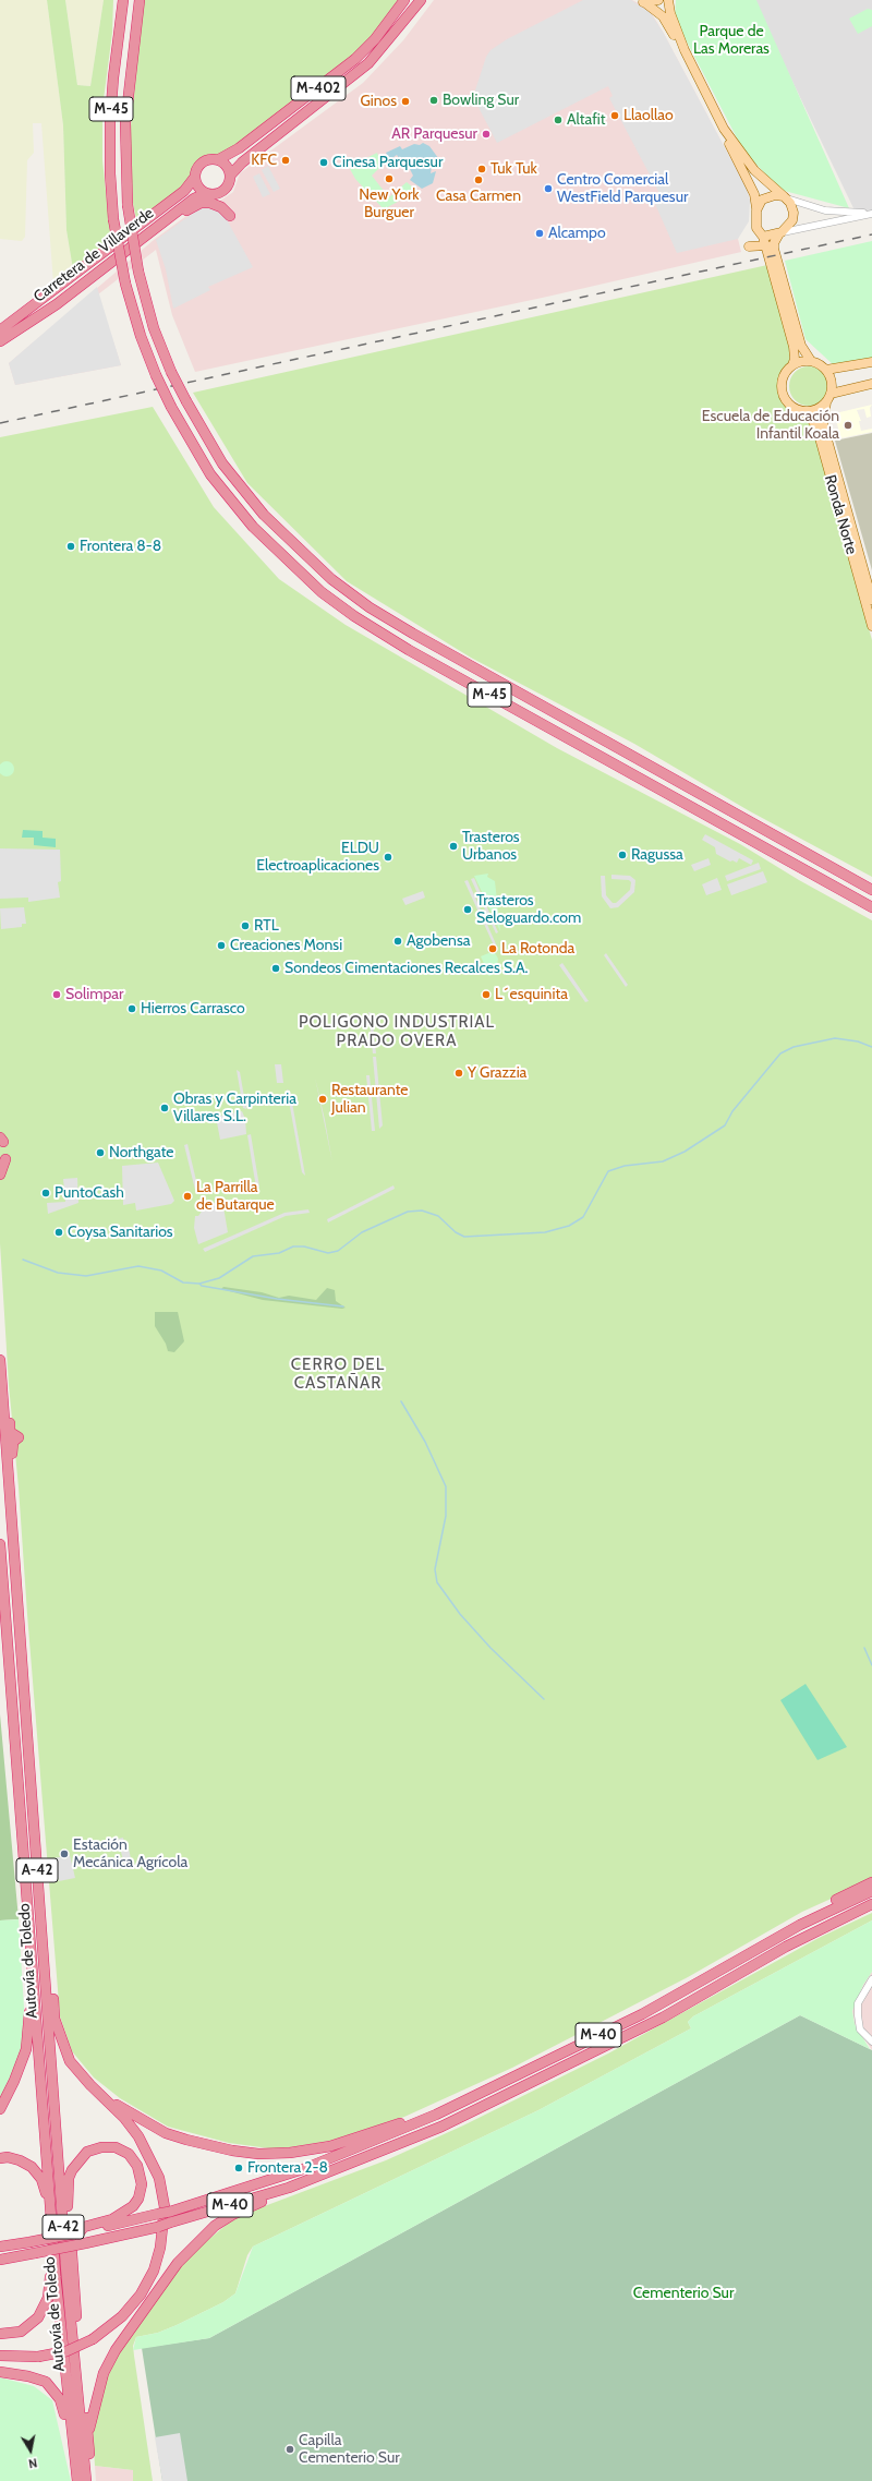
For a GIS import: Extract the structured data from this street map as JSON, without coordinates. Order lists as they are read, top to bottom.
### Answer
{
  "streets": {
    "highway": [
      "M-402",
      "M-45",
      "Carretera de Villaverde",
      "A-42",
      "Autovía de Toledo",
      "M-40"
    ],
    "main road": ["Ronda Norte"]
  },
  "crossings": [
    ["M-402", "Carretera de Villaverde"]
  ],
  "districts": ["POLIGONO INDUSTRIAL PRADO OVERA", "CERRO DEL CASTAÑAR"],
  "parks": ["Parque de Las Moreras", "Cementerio Sur"],
  "places": [
    "Bowling Sur",
    "Ginos",
    "Llaollao",
    "Altafit",
    "AR Parquesur",
    "KFC",
    "Cinesa Parquesur",
    "Tuk Tuk",
    "New York Burguer",
    "Casa Carmen",
    "Centro Comercial WestField Parquesur",
    "Alcampo",
    "Escuela de Educación Infantil Koala",
    "Frontera 8-8",
    "Trasteros Urbanos",
    "Ragussa",
    "ELDU Electroaplicaciones",
    "Trasteros Seloguardo.com",
    "RTL",
    "Agobensa",
    "Creaciones Monsi",
    "La Rotonda",
    "Sondeos Cimentaciones Recalces S.A.",
    "Solimpar",
    "L´esquinita",
    "Hierros Carrasco",
    "Y Grazzia",
    "Restaurante Julian",
    "Obras y Carpinteria Villares S.L.",
    "Northgate",
    "PuntoCash",
    "La Parrilla de Butarque",
    "Coysa Sanitarios",
    "Estación Mecánica Agrícola",
    "Frontera 2-8",
    "Capilla Cementerio Sur"
  ],
  "north": "bottom"
}
